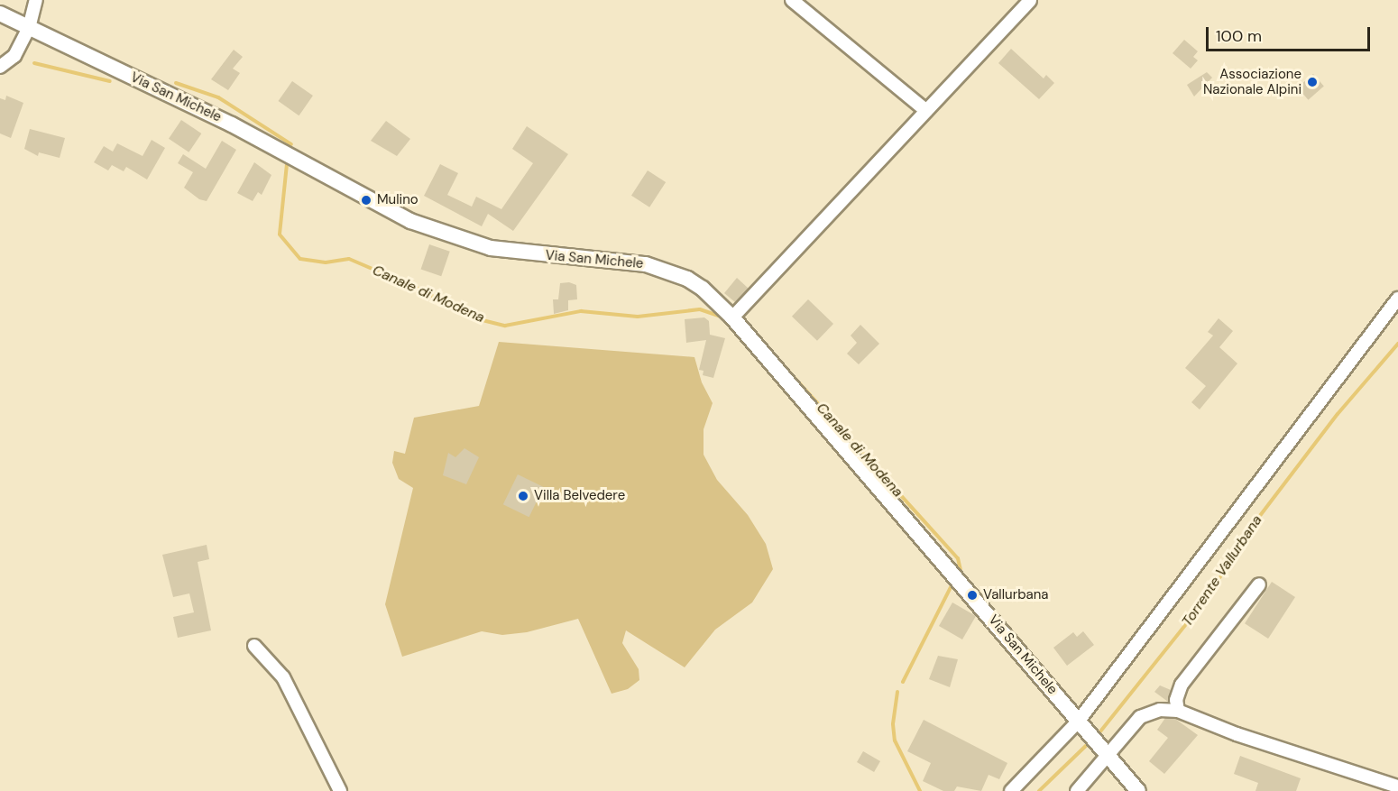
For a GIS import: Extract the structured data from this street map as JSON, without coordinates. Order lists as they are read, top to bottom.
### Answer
{
  "streets": {
    "main road": ["Via San Michele"]
  },
  "water": ["Canale di Modena", "Torrente Vallurbana"],
  "places": [
    "Associazione Nazionale Alpini",
    "Mulino",
    "Villa Belvedere",
    "Vallurbana"
  ],
  "scale_bar": "100 m"
}
